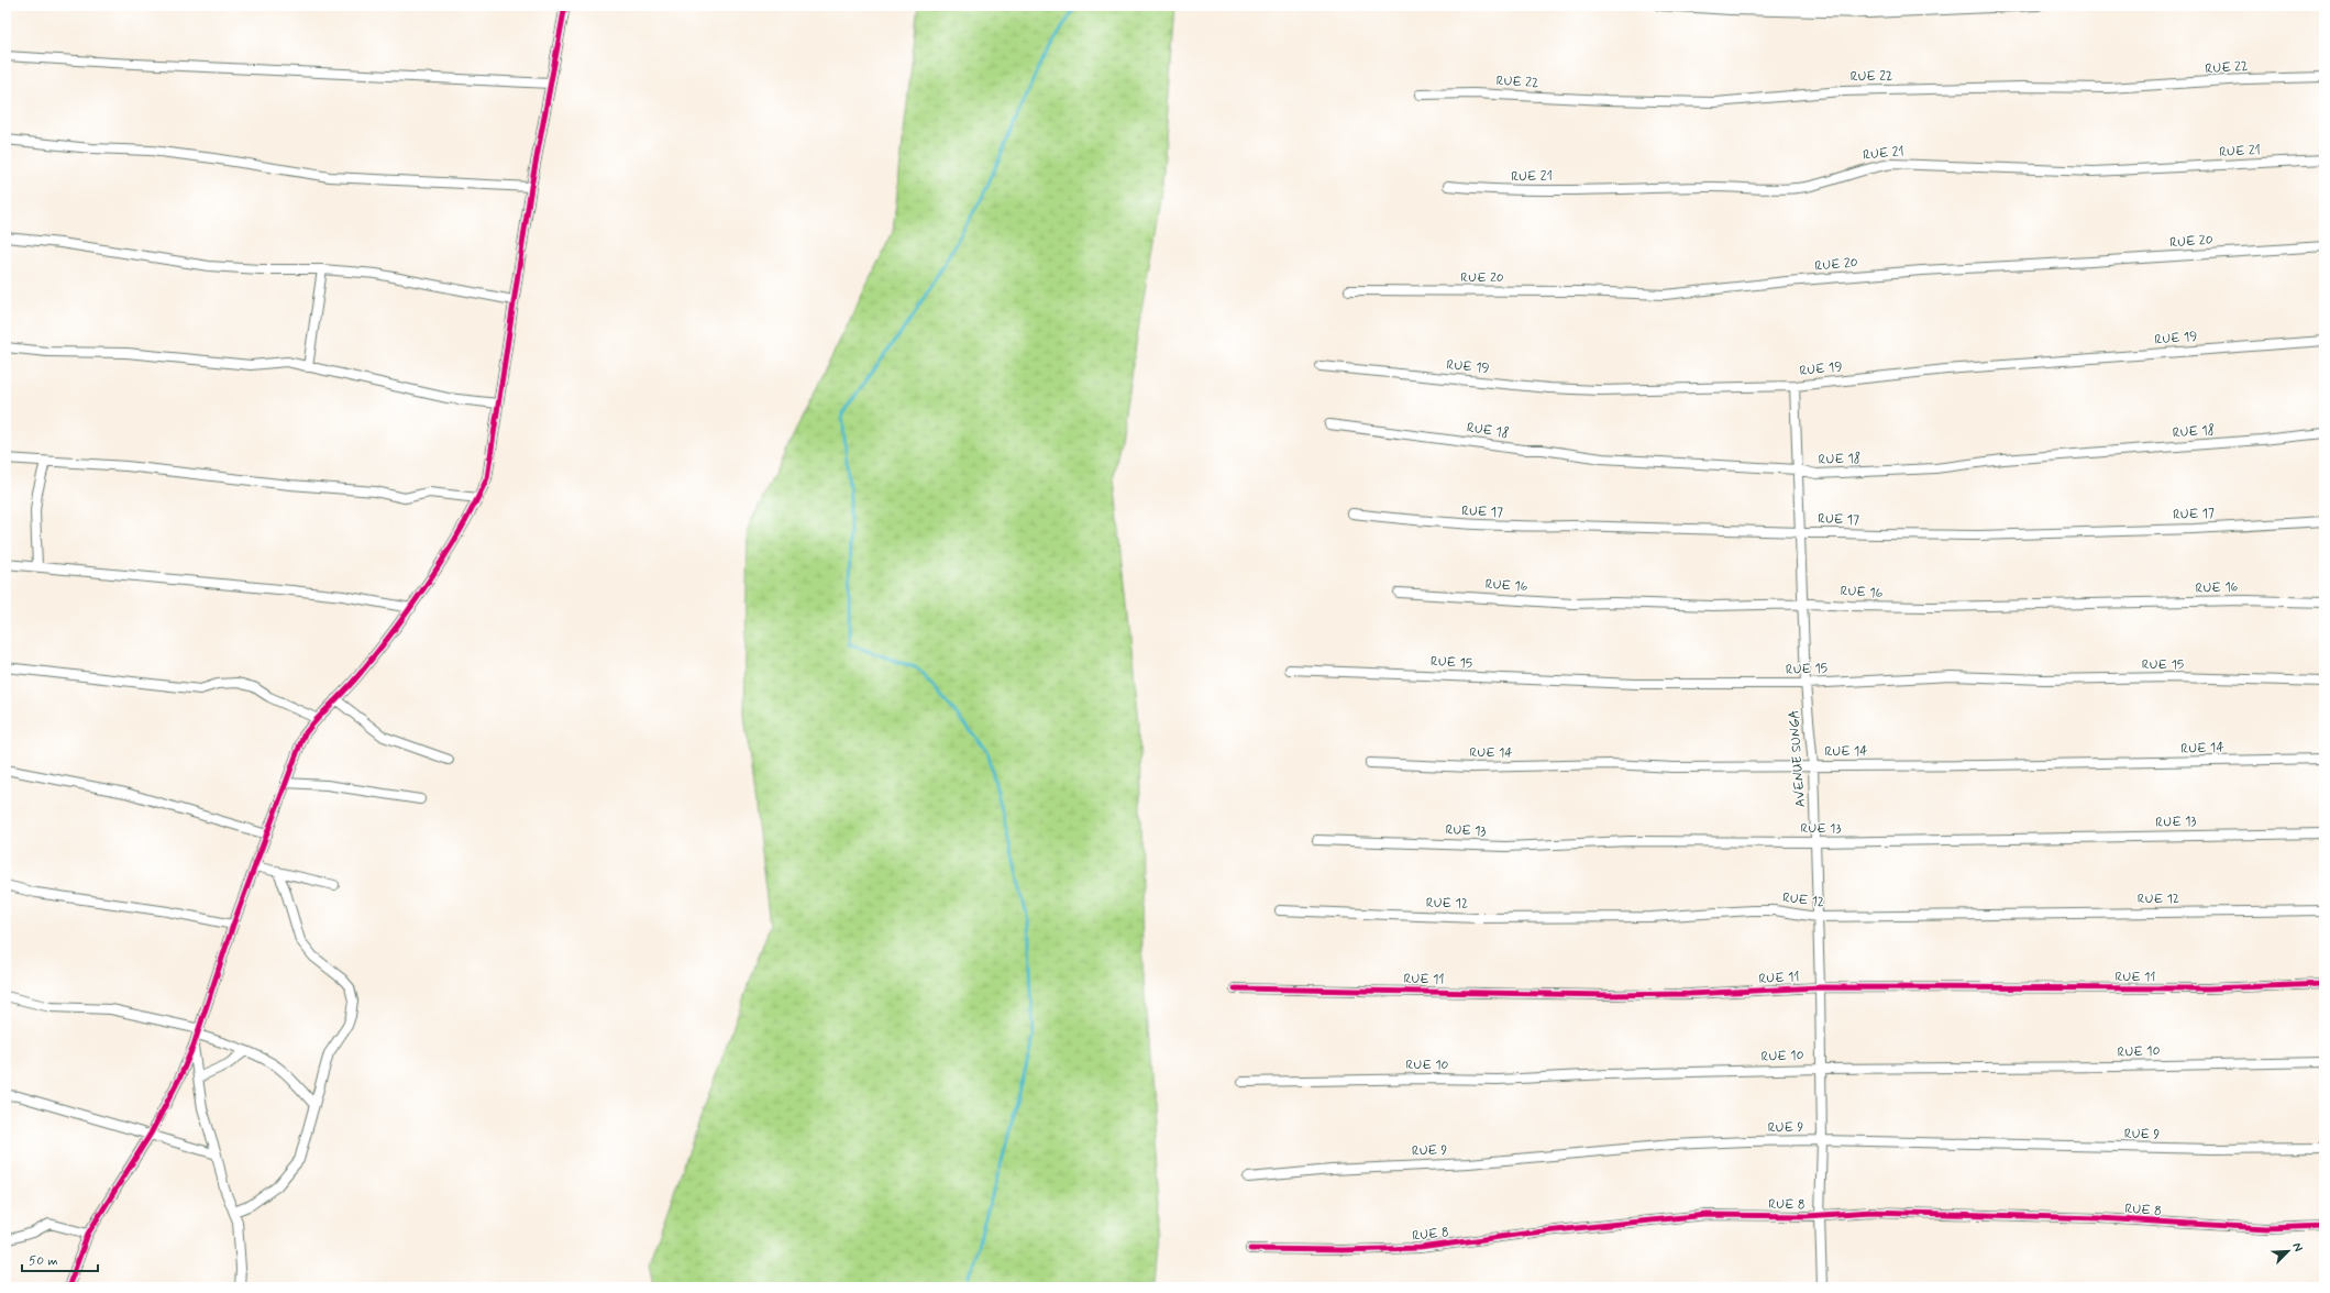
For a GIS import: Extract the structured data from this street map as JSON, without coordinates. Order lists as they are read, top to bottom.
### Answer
{
  "streets": {
    "street": [
      "RUE 22",
      "RUE 21",
      "RUE 20",
      "RUE 19",
      "RUE 18",
      "RUE 17",
      "RUE 16",
      "RUE 15",
      "RUE 14",
      "AVENUE SUNGA",
      "RUE 13",
      "RUE 12",
      "RUE 11",
      "RUE 10",
      "RUE 9",
      "RUE 8"
    ]
  },
  "crossings": [
    ["RUE 19", "AVENUE SUNGA"],
    ["RUE 18", "AVENUE SUNGA"],
    ["RUE 17", "AVENUE SUNGA"],
    ["RUE 16", "AVENUE SUNGA"],
    ["RUE 15", "AVENUE SUNGA"],
    ["RUE 14", "AVENUE SUNGA"],
    ["AVENUE SUNGA", "RUE 13"],
    ["AVENUE SUNGA", "RUE 12"],
    ["AVENUE SUNGA", "RUE 11"],
    ["AVENUE SUNGA", "RUE 10"],
    ["AVENUE SUNGA", "RUE 9"],
    ["AVENUE SUNGA", "RUE 8"]
  ],
  "scale_bar": "50 m",
  "north": "top right"
}
